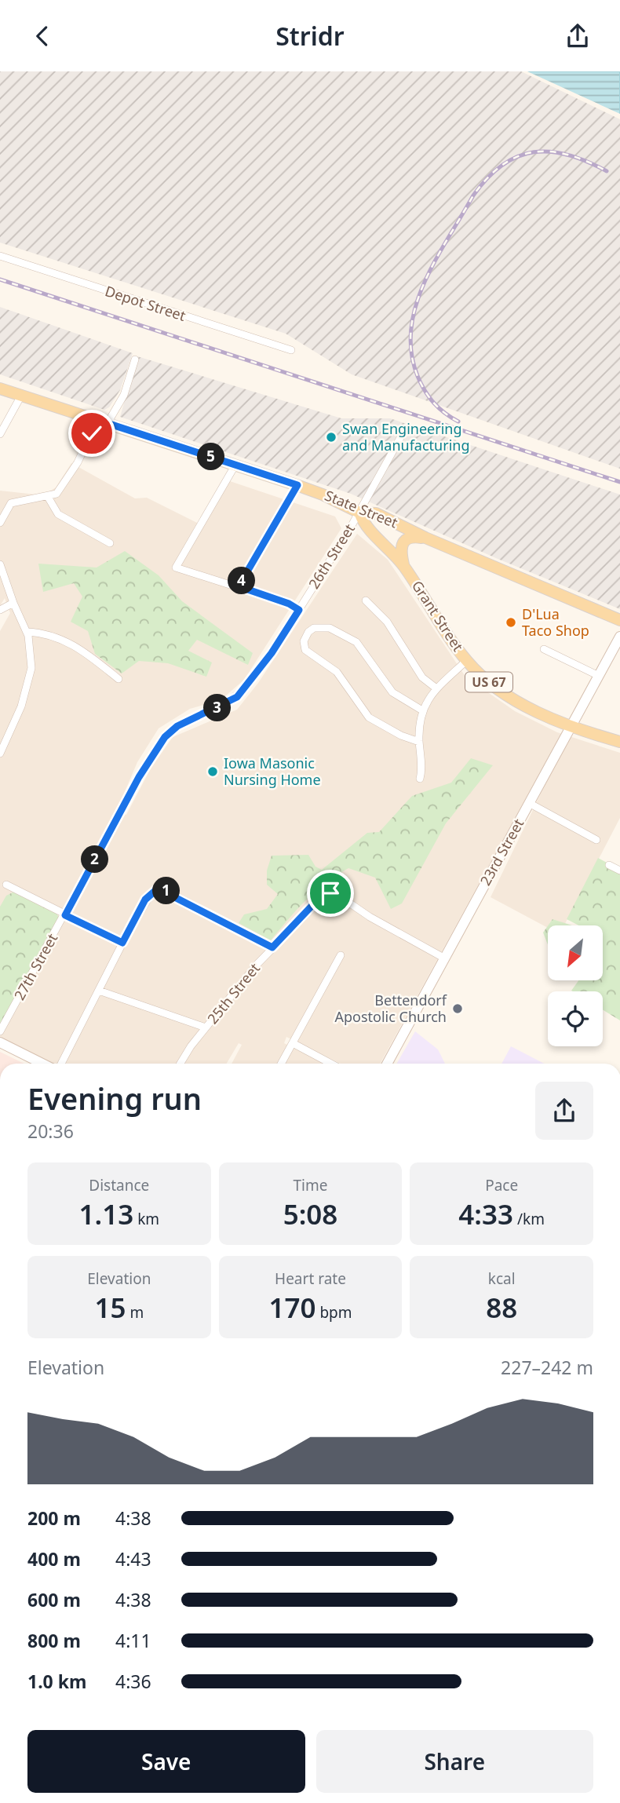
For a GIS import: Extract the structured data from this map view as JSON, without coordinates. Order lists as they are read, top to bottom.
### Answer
{
  "streets": {
    "main road": ["State Street", "Grant Street", "US 67"],
    "street": [
      "Depot Street",
      "26th Street",
      "23rd Street",
      "27th Street",
      "25th Street"
    ]
  },
  "crossings": [
    ["State Street", "26th Street"],
    ["State Street", "Grant Street"],
    ["26th Street", "Grant Street"],
    ["26th Street", "27th Street"],
    ["Grant Street", "23rd Street"],
    ["23rd Street", "25th Street"]
  ],
  "places": [
    "Swan Engineering and Manufacturing",
    "D'Lua Taco Shop",
    "Iowa Masonic Nursing Home",
    "Bettendorf Apostolic Church"
  ],
  "north": "bottom left",
  "page": {
    "header": "Stridr",
    "pins": [
      "5",
      "4",
      "3",
      "2",
      "1"
    ],
    "heading": ["Evening run", "20:36"],
    "stats": [
      ["Distance", "1.13 km"],
      ["Time", "5:08"],
      ["Pace", "4:33 /km"],
      ["Elevation", "15 m"],
      ["Heart rate", "170 bpm"],
      ["kcal", "88"]
    ],
    "chart": ["Elevation", "227–242 m"],
    "list": [
      {
        "name": "200 m",
        "note": "4:38"
      },
      {
        "name": "400 m",
        "note": "4:43"
      },
      {
        "name": "600 m",
        "note": "4:38"
      },
      {
        "name": "800 m",
        "note": "4:11"
      },
      {
        "name": "1.0 km",
        "note": "4:36"
      }
    ],
    "buttons": ["Save", "Share"]
  }
}
